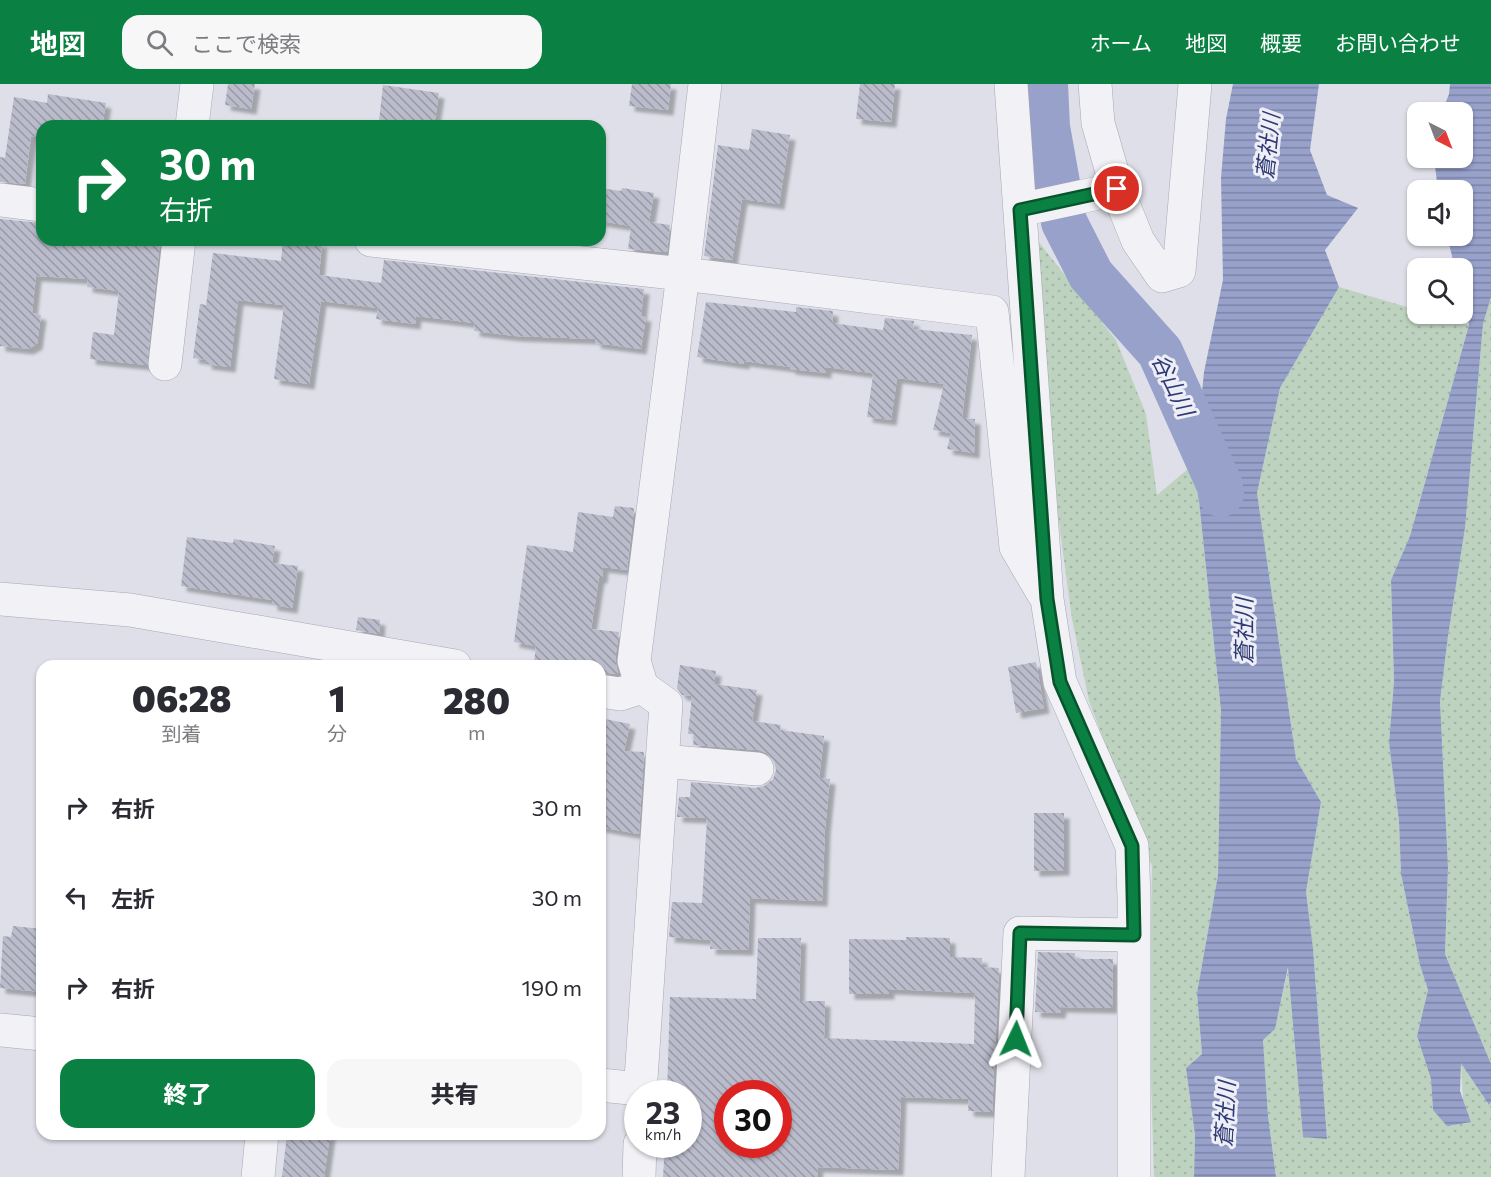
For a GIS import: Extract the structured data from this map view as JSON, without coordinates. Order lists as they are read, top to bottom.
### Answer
{
  "water": ["蒼社川", "谷山川"],
  "north": "bottom right",
  "page": {
    "header": "地図",
    "search": "ここで検索",
    "nav": [
      "ホーム",
      "地図",
      "概要",
      "お問い合わせ"
    ],
    "turn": ["30 m", "右折"],
    "eta": [
      "06:28",
      "到着",
      "1",
      "分",
      "280",
      "m"
    ],
    "list": [
      {
        "name": "右折",
        "value": "30 m"
      },
      {
        "name": "左折",
        "value": "30 m"
      },
      {
        "name": "右折",
        "value": "190 m"
      }
    ],
    "buttons": ["終了", "共有"],
    "speed": "23 km/h",
    "limit": "30"
  }
}
